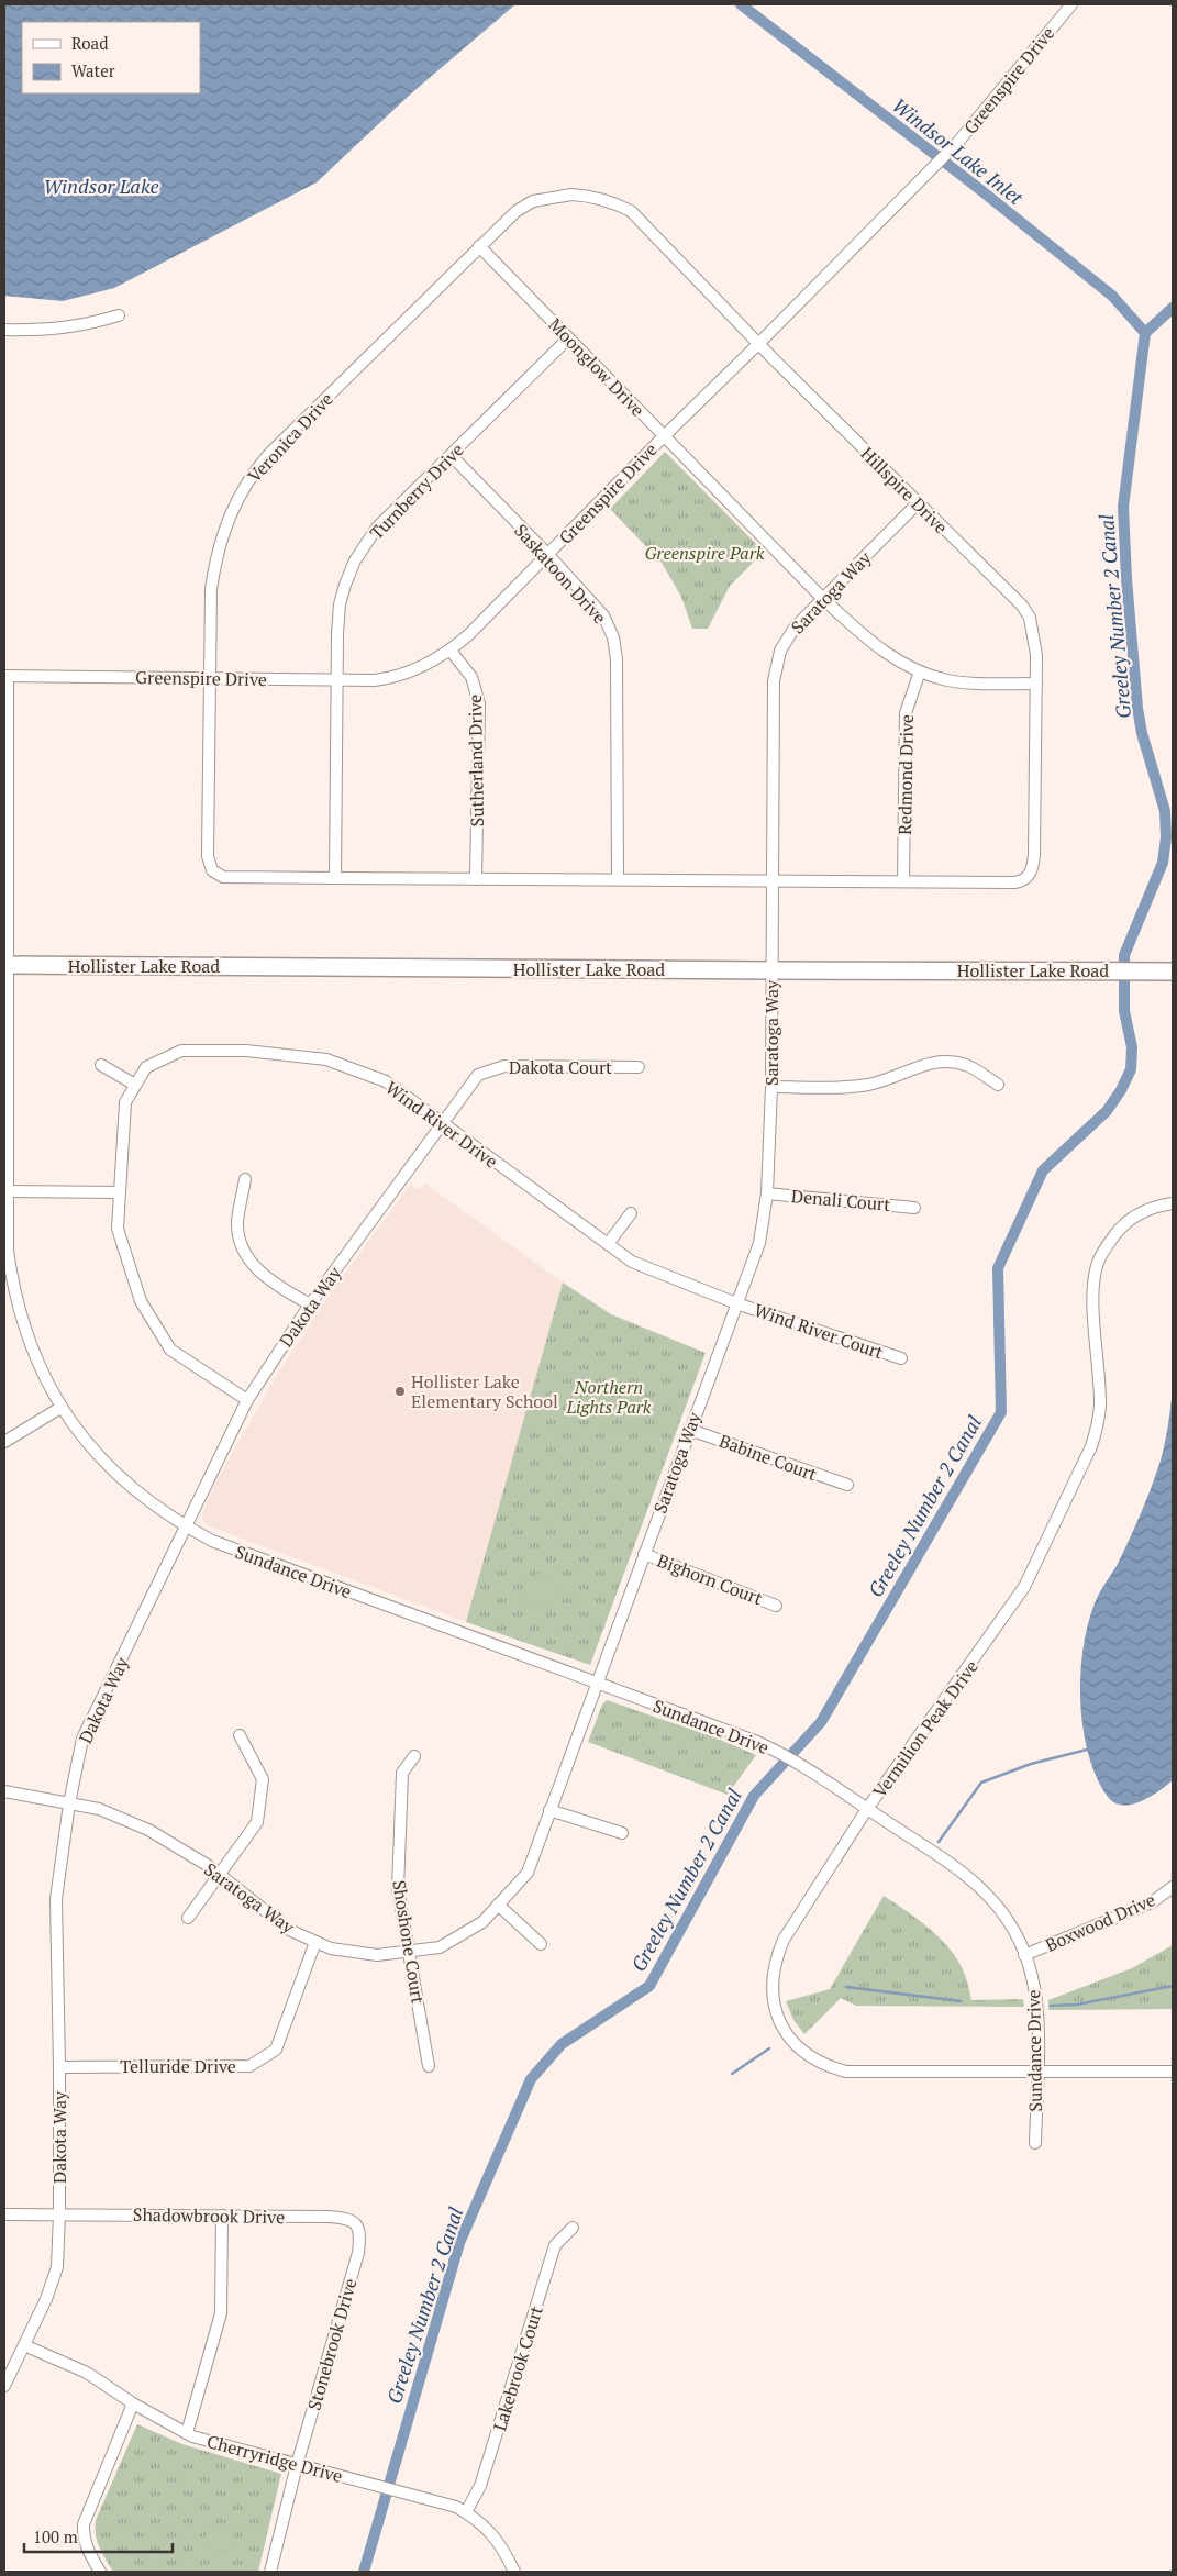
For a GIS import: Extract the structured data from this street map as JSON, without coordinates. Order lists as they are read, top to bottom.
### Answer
{
  "streets": {
    "street": [
      "Greenspire Drive",
      "Moonglow Drive",
      "Veronica Drive",
      "Hillspire Drive",
      "Turnberry Drive",
      "Saskatoon Drive",
      "Saratoga Way",
      "Sutherland Drive",
      "Redmond Drive",
      "Hollister Lake Road",
      "Dakota Court",
      "Wind River Drive",
      "Denali Court",
      "Dakota Way",
      "Wind River Court",
      "Babine Court",
      "Sundance Drive",
      "Bighorn Court",
      "Vermilion Peak Drive",
      "Boxwood Drive",
      "Shoshone Court",
      "Telluride Drive",
      "Shadowbrook Drive",
      "Stonebrook Drive",
      "Lakebrook Court",
      "Cherryridge Drive"
    ]
  },
  "crossings": [
    ["Greenspire Drive", "Moonglow Drive"],
    ["Greenspire Drive", "Veronica Drive"],
    ["Greenspire Drive", "Hillspire Drive"],
    ["Greenspire Drive", "Turnberry Drive"],
    ["Greenspire Drive", "Saskatoon Drive"],
    ["Greenspire Drive", "Sutherland Drive"],
    ["Greenspire Drive", "Sundance Drive"],
    ["Moonglow Drive", "Veronica Drive"],
    ["Moonglow Drive", "Hillspire Drive"],
    ["Moonglow Drive", "Turnberry Drive"],
    ["Moonglow Drive", "Saratoga Way"],
    ["Moonglow Drive", "Redmond Drive"],
    ["Veronica Drive", "Hillspire Drive"],
    ["Veronica Drive", "Turnberry Drive"],
    ["Hillspire Drive", "Saratoga Way"],
    ["Hillspire Drive", "Redmond Drive"],
    ["Turnberry Drive", "Saskatoon Drive"],
    ["Saratoga Way", "Hollister Lake Road"],
    ["Saratoga Way", "Wind River Drive"],
    ["Saratoga Way", "Denali Court"],
    ["Saratoga Way", "Dakota Way"],
    ["Saratoga Way", "Wind River Court"],
    ["Saratoga Way", "Babine Court"],
    ["Saratoga Way", "Sundance Drive"],
    ["Saratoga Way", "Bighorn Court"],
    ["Saratoga Way", "Shoshone Court"],
    ["Saratoga Way", "Telluride Drive"],
    ["Hollister Lake Road", "Sundance Drive"],
    ["Dakota Court", "Wind River Drive"],
    ["Dakota Court", "Dakota Way"],
    ["Wind River Drive", "Dakota Way"],
    ["Wind River Drive", "Wind River Court"],
    ["Dakota Way", "Sundance Drive"],
    ["Dakota Way", "Telluride Drive"],
    ["Dakota Way", "Shadowbrook Drive"],
    ["Dakota Way", "Cherryridge Drive"],
    ["Sundance Drive", "Vermilion Peak Drive"],
    ["Sundance Drive", "Boxwood Drive"],
    ["Shadowbrook Drive", "Stonebrook Drive"],
    ["Stonebrook Drive", "Cherryridge Drive"],
    ["Lakebrook Court", "Cherryridge Drive"]
  ],
  "water": ["Windsor Lake Inlet", "Windsor Lake", "Greeley Number 2 Canal"],
  "parks": ["Greenspire Park", "Northern Lights Park"],
  "places": ["Hollister Lake Elementary School"],
  "legend": ["Road", "Water"],
  "scale_bar": "100 m"
}
